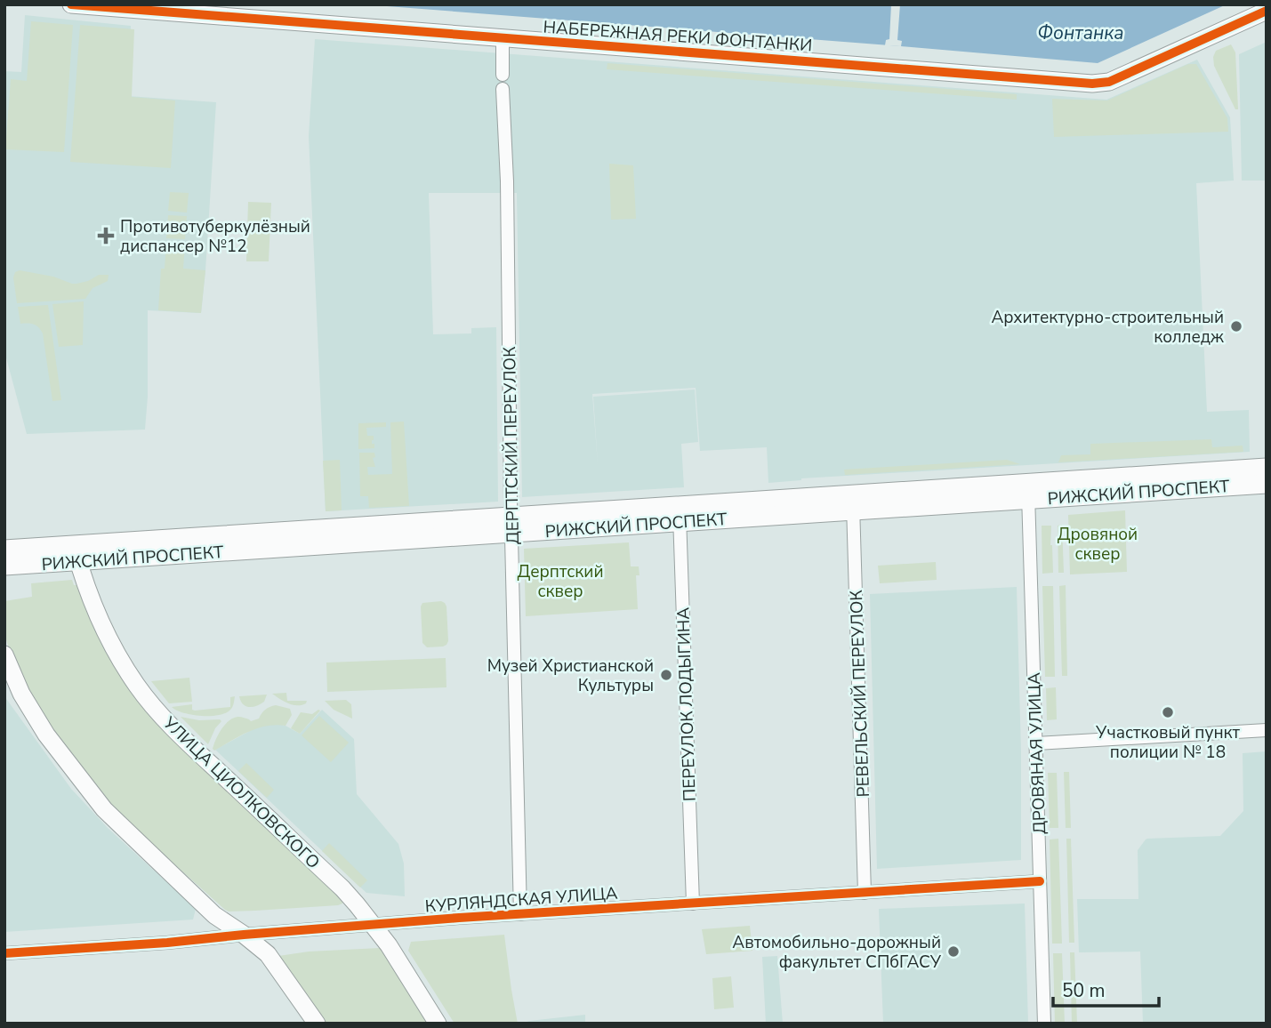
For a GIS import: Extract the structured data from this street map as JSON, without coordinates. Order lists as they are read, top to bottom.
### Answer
{
  "streets": {
    "main road": ["РИЖСКИЙ ПРОСПЕКТ"],
    "street": [
      "НАБЕРЕЖНАЯ РЕКИ ФОНТАНКИ",
      "ДЕРПТСКИЙ ПЕРЕУЛОК",
      "РЕВЕЛЬСКИЙ ПЕРЕУЛОК",
      "ПЕРЕУЛОК ЛОДЫГИНА",
      "ДРОВЯНАЯ УЛИЦА",
      "УЛИЦА ЦИОЛКОВСКОГО",
      "КУРЛЯНДСКАЯ УЛИЦА"
    ]
  },
  "crossings": [
    ["ДЕРПТСКИЙ ПЕРЕУЛОК", "РИЖСКИЙ ПРОСПЕКТ"],
    ["ДЕРПТСКИЙ ПЕРЕУЛОК", "КУРЛЯНДСКАЯ УЛИЦА"],
    ["РИЖСКИЙ ПРОСПЕКТ", "РЕВЕЛЬСКИЙ ПЕРЕУЛОК"],
    ["РИЖСКИЙ ПРОСПЕКТ", "ПЕРЕУЛОК ЛОДЫГИНА"],
    ["РИЖСКИЙ ПРОСПЕКТ", "ДРОВЯНАЯ УЛИЦА"],
    ["РИЖСКИЙ ПРОСПЕКТ", "УЛИЦА ЦИОЛКОВСКОГО"],
    ["РЕВЕЛЬСКИЙ ПЕРЕУЛОК", "КУРЛЯНДСКАЯ УЛИЦА"],
    ["ПЕРЕУЛОК ЛОДЫГИНА", "КУРЛЯНДСКАЯ УЛИЦА"],
    ["ДРОВЯНАЯ УЛИЦА", "КУРЛЯНДСКАЯ УЛИЦА"],
    ["УЛИЦА ЦИОЛКОВСКОГО", "КУРЛЯНДСКАЯ УЛИЦА"]
  ],
  "water": ["Фонтанка"],
  "parks": ["Дровяной сквер", "Дерптский сквер"],
  "places": {
    "health": ["Противотуберкулёзный диспансер №12"],
    "other": [
      "Архитектурно-строительный колледж",
      "Музей Христианской Культуры",
      "Участковый пункт полиции № 18",
      "Автомобильно-дорожный факультет СПбГАСУ"
    ]
  },
  "scale_bar": "50 m"
}
